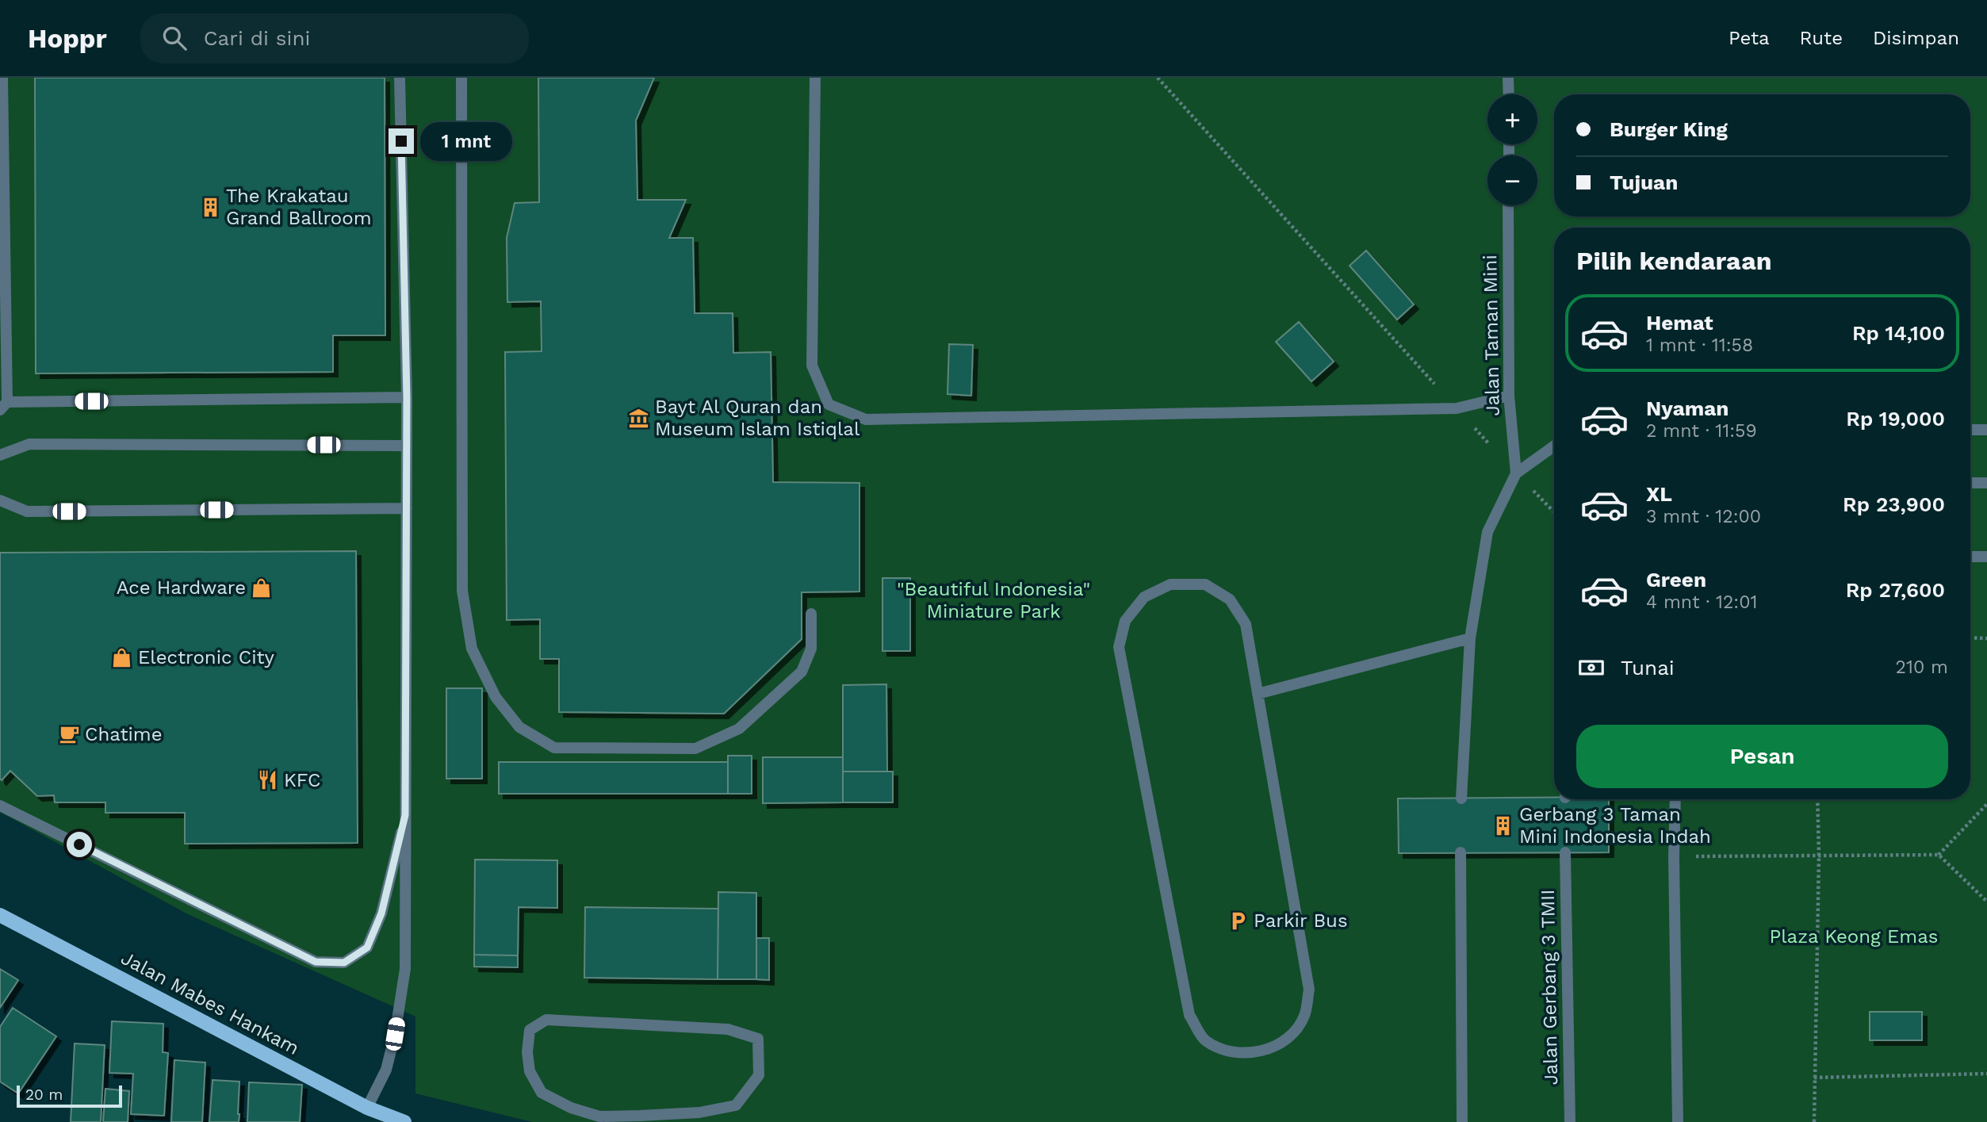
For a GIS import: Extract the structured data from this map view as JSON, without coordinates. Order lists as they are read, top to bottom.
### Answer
{
  "streets": {
    "main road": ["Jalan Mabes Hankam"],
    "lane": ["Jalan Taman Mini", "Jalan Gerbang 3 TMII"]
  },
  "parks": ["\"Beautiful Indonesia\" Miniature Park", "Plaza Keong Emas"],
  "places": {
    "building": ["The Krakatau Grand Ballroom", "Gerbang 3 Taman Mini Indonesia Indah"],
    "museum": ["Bayt Al Quran dan Museum Islam Istiqlal"],
    "shop": ["Ace Hardware", "Electronic City"],
    "cafe": ["Chatime"],
    "restaurant": ["KFC"],
    "parking": ["Parkir Bus"]
  },
  "scale_bar": "20 m",
  "page": {
    "header": "Hoppr",
    "search": "Cari di sini",
    "nav": ["Peta", "Rute", "Disimpan"],
    "map_buttons": ["+", "−"],
    "banner": ["Burger King", "Tujuan"],
    "bubble": "1 mnt",
    "heading": "Pilih kendaraan",
    "list": [
      {
        "name": "Hemat",
        "note": "1 mnt · 11:58",
        "value": "Rp 14,100"
      },
      {
        "name": "Nyaman",
        "note": "2 mnt · 11:59",
        "value": "Rp 19,000"
      },
      {
        "name": "XL",
        "note": "3 mnt · 12:00",
        "value": "Rp 23,900"
      },
      {
        "name": "Green",
        "note": "4 mnt · 12:01",
        "value": "Rp 27,600"
      }
    ],
    "pay": ["Tunai", "210 m"],
    "buttons": "Pesan",
    "scale": "20 m"
  }
}
